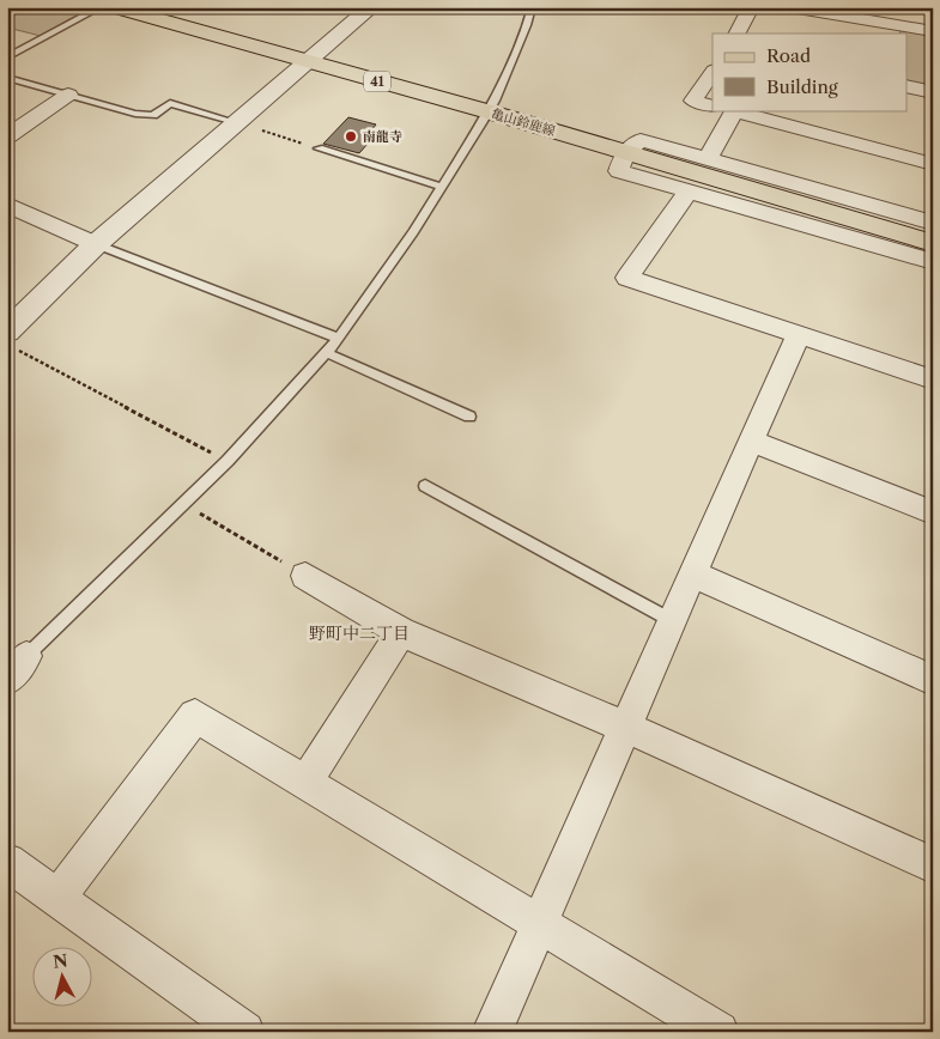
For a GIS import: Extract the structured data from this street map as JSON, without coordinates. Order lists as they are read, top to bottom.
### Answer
{
  "streets": {
    "main road": ["41", "亀山鈴鹿線"]
  },
  "districts": ["野町中二丁目"],
  "places": ["南龍寺"],
  "legend": ["Road", "Building"],
  "north": "top"
}
